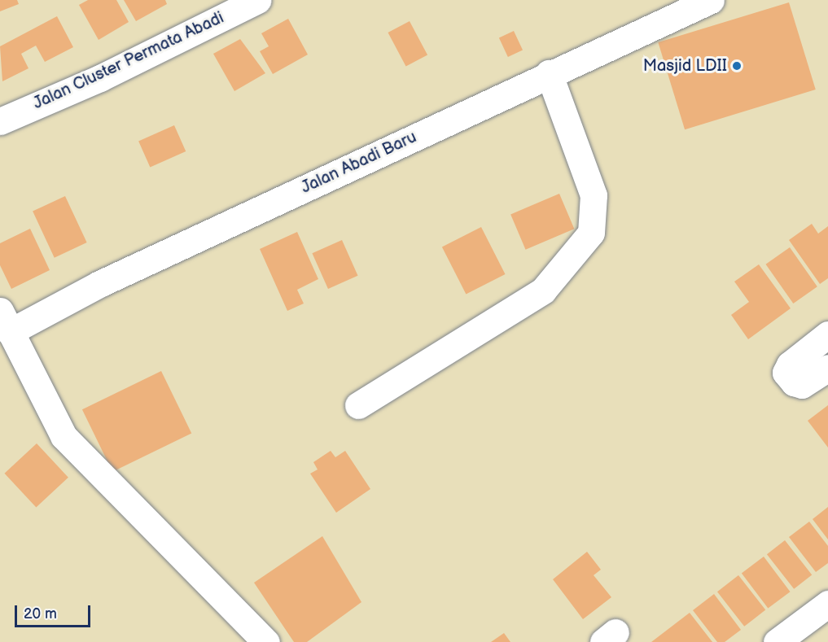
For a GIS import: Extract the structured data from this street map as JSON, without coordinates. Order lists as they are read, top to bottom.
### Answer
{
  "streets": {
    "street": ["Jalan Cluster Permata Abadi", "Jalan Abadi Baru"]
  },
  "places": ["Masjid LDII"],
  "scale_bar": "20 m"
}
